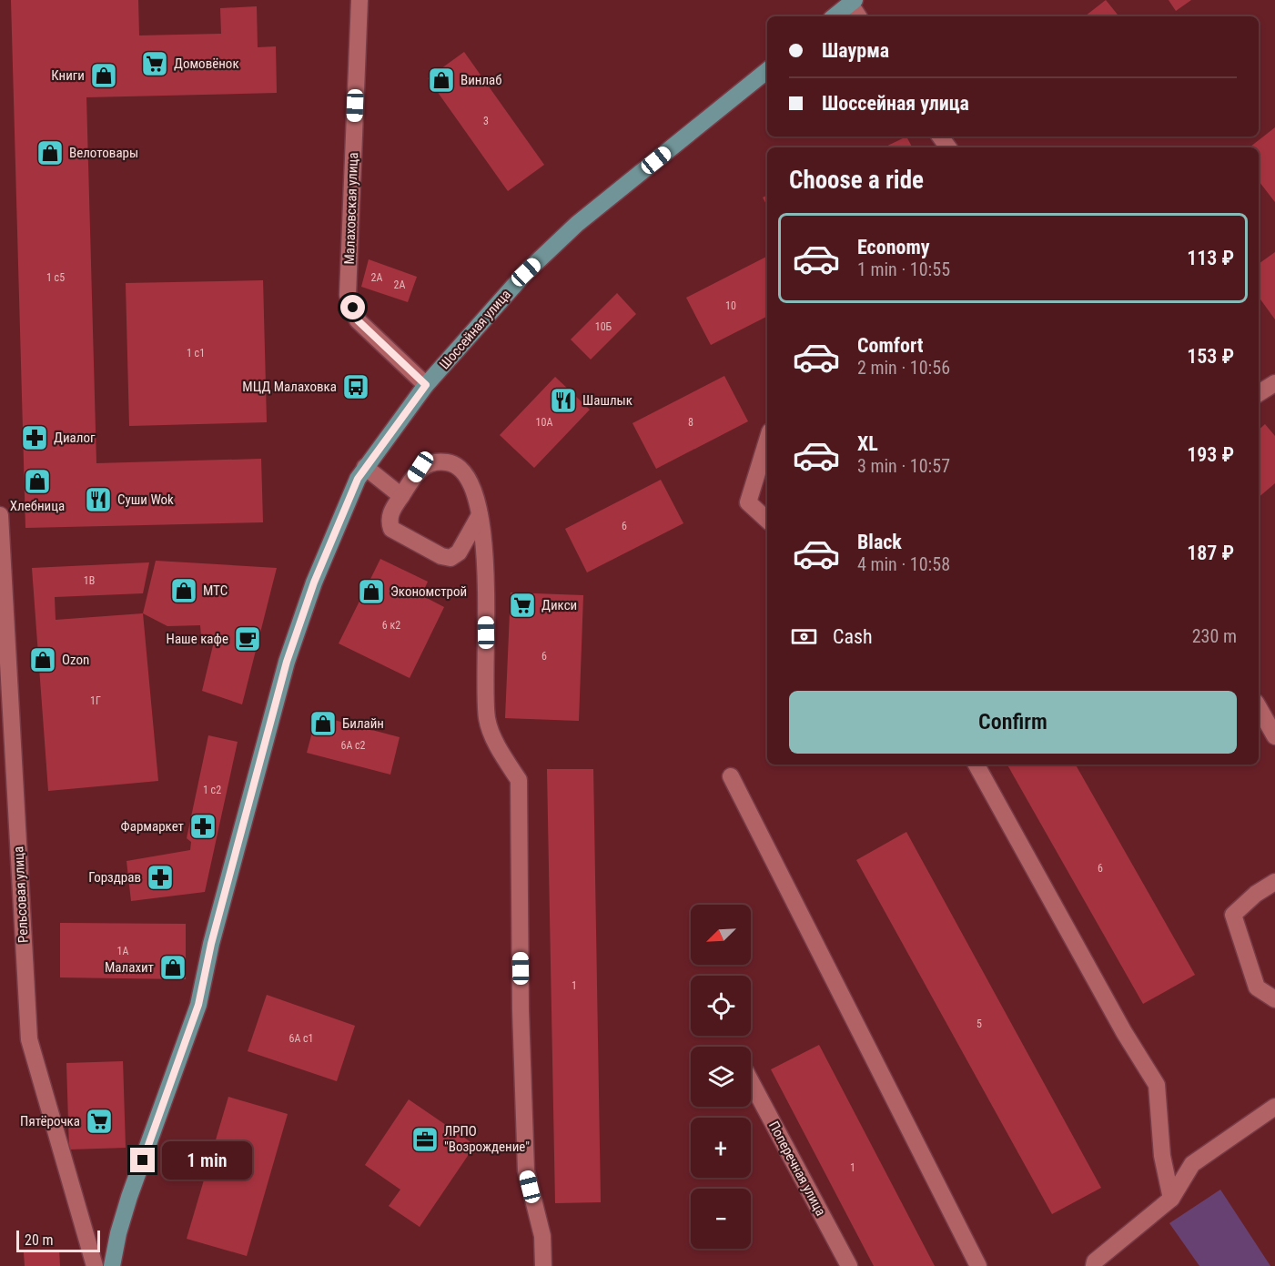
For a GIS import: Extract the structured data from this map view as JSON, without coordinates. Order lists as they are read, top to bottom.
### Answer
{
  "streets": {
    "main road": ["Шоссейная улица"],
    "street": ["Малаховская улица", "Рельсовая улица", "Поперечная улица"]
  },
  "crossings": [
    ["Малаховская улица", "Шоссейная улица"]
  ],
  "places": {
    "supermarket": ["Домовёнок", "Дикси", "Пятёрочка"],
    "shop": [
      "Книги",
      "Винлаб",
      "Велотовары",
      "Хлебница",
      "МТС",
      "Экономстрой",
      "Ozon",
      "Билайн",
      "Малахит"
    ],
    "bus stop": ["МЦД Малаховка"],
    "restaurant": ["Шашлык", "Суши Wok"],
    "pharmacy": ["Диалог", "Фармаркет", "Горздрав"],
    "cafe": ["Наше кафе"],
    "office": ["ЛРПО \"Возрождение\""]
  },
  "house_numbers": [
    "3",
    "1 с5",
    "2А",
    "2А",
    "10",
    "10Б",
    "1 с1",
    "10А",
    "8",
    "6",
    "1В",
    "6 к2",
    "6",
    "1Г",
    "6А с2",
    "1 с2",
    "6",
    "1А",
    "1",
    "5",
    "6А с1",
    "1"
  ],
  "scale_bar": "20 m",
  "north": "bottom left",
  "page": {
    "banner": ["Шаурма", "Шоссейная улица"],
    "heading": "Choose a ride",
    "list": [
      {
        "name": "Economy",
        "note": "1 min · 10:55",
        "value": "113 ₽"
      },
      {
        "name": "Comfort",
        "note": "2 min · 10:56",
        "value": "153 ₽"
      },
      {
        "name": "XL",
        "note": "3 min · 10:57",
        "value": "193 ₽"
      },
      {
        "name": "Black",
        "note": "4 min · 10:58",
        "value": "187 ₽"
      }
    ],
    "pay": ["Cash", "230 m"],
    "buttons": "Confirm",
    "map_buttons": ["+", "−"],
    "bubble": "1 min",
    "scale": "20 m"
  }
}
